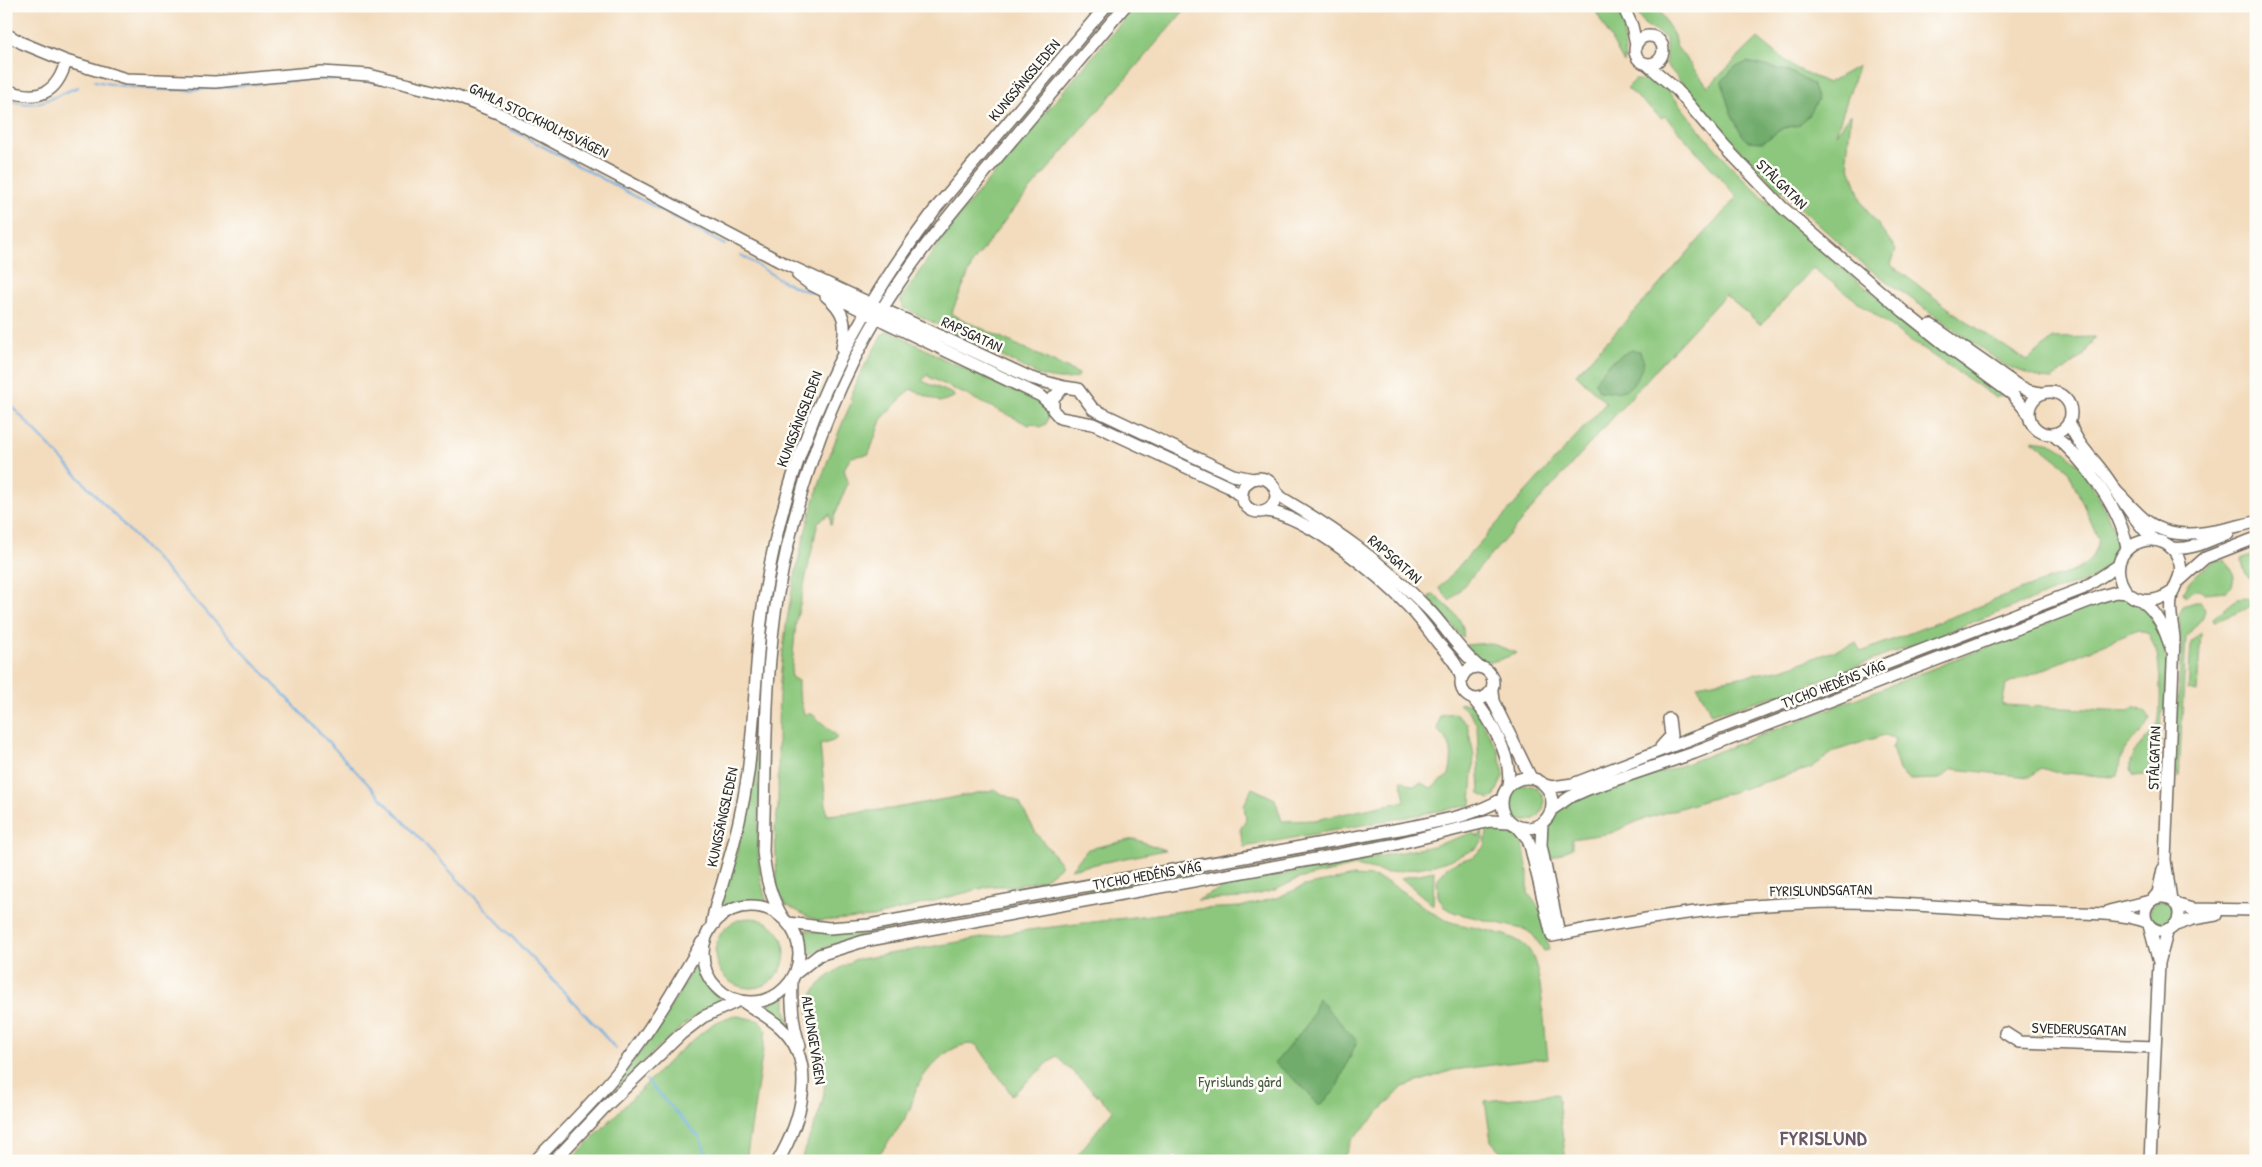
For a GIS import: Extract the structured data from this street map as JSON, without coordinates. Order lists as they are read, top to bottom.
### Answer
{
  "streets": {
    "main road": [
      "KUNGSÄNGSLEDEN",
      "GAMLA STOCKHOLMSVÄGEN",
      "STÅLGATAN",
      "RAPSGATAN",
      "TYCHO HEDÉNS VÄG",
      "FYRISLUNDSGATAN",
      "SVEDERUSGATAN",
      "ALMUNGEVÄGEN"
    ]
  },
  "crossings": [
    ["KUNGSÄNGSLEDEN", "GAMLA STOCKHOLMSVÄGEN"],
    ["KUNGSÄNGSLEDEN", "RAPSGATAN"],
    ["KUNGSÄNGSLEDEN", "TYCHO HEDÉNS VÄG"],
    ["KUNGSÄNGSLEDEN", "ALMUNGEVÄGEN"],
    ["GAMLA STOCKHOLMSVÄGEN", "RAPSGATAN"],
    ["STÅLGATAN", "TYCHO HEDÉNS VÄG"],
    ["STÅLGATAN", "FYRISLUNDSGATAN"],
    ["TYCHO HEDÉNS VÄG", "ALMUNGEVÄGEN"]
  ],
  "districts": ["FYRISLUND"],
  "parks": ["Fyrislunds gård"]
}
